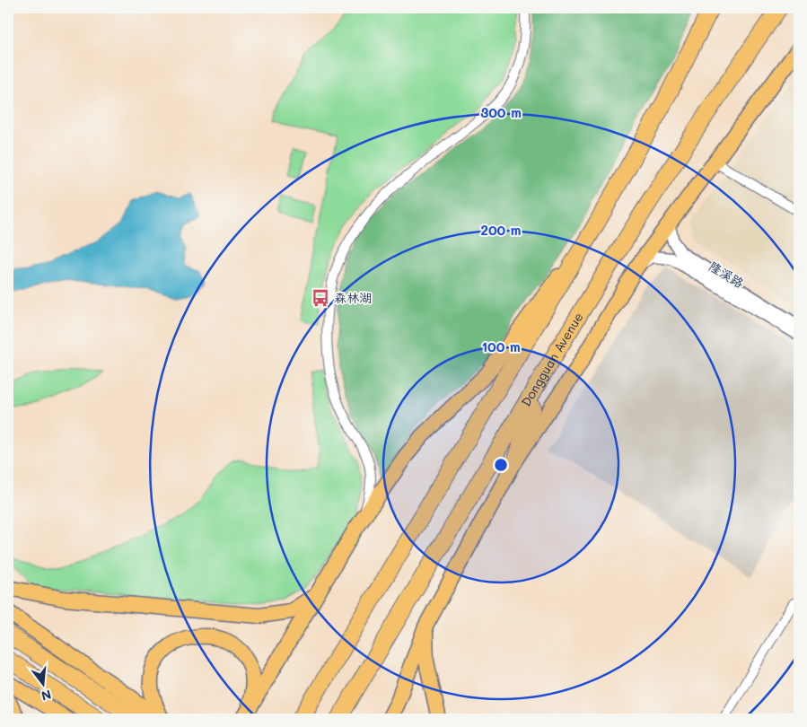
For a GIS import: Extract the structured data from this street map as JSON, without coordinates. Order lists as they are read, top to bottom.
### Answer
{
  "streets": {
    "highway": ["Dongguan Avenue"],
    "street": ["隆溪路"]
  },
  "places": {
    "bus stop": ["森林湖"]
  },
  "north": "bottom",
  "rings": ["300 m", "200 m", "100 m"]
}
